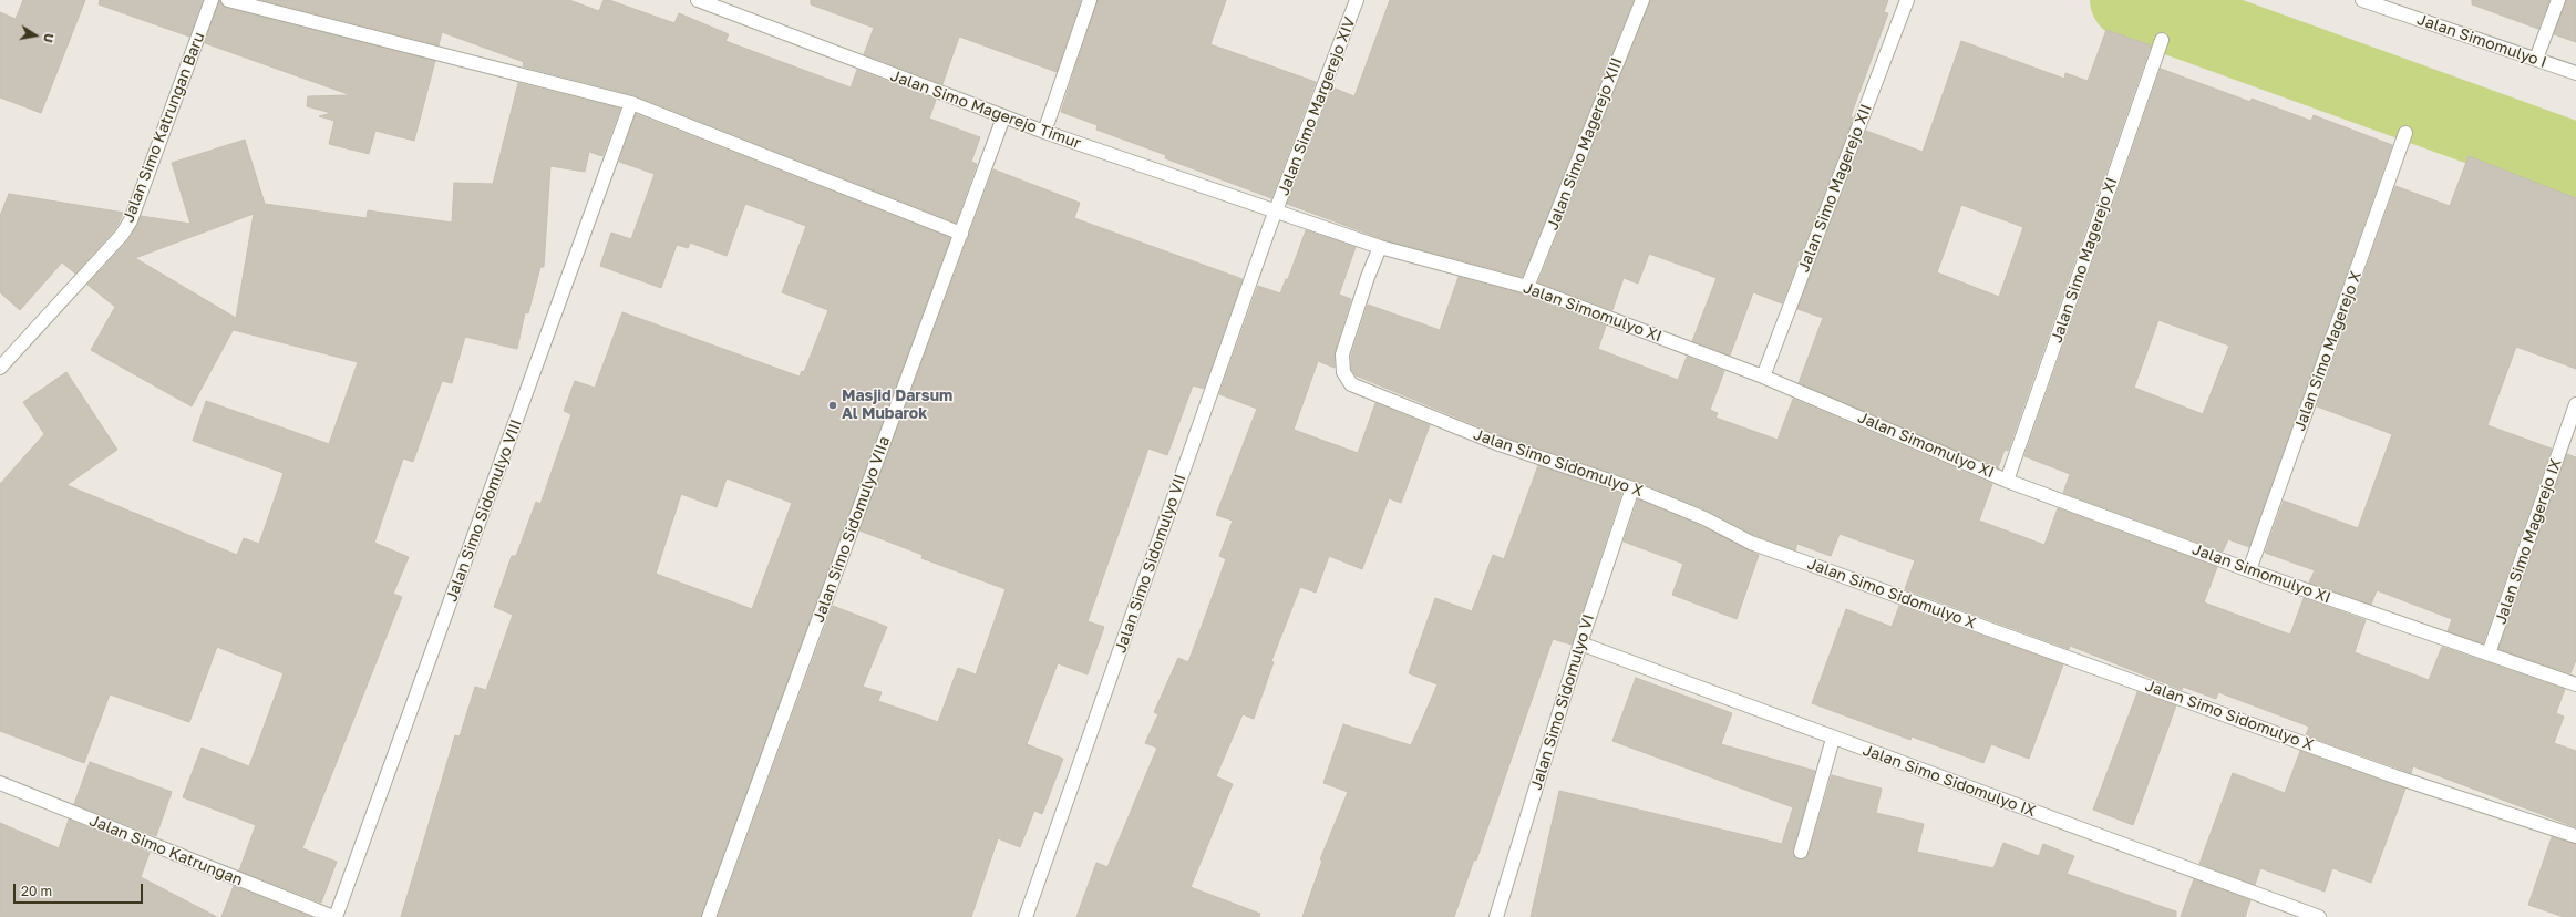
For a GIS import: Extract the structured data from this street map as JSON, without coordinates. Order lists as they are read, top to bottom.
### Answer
{
  "streets": {
    "street": [
      "Jalan Simomulyo I",
      "Jalan Simo Margerejo XIV",
      "Jalan Simo Magerejo Timur",
      "Jalan Simo Katrungan Baru",
      "Jalan Simo Magerejo XIII",
      "Jalan Simo Magerejo XII",
      "Jalan Simo Magerejo XI",
      "Jalan Simomulyo XI",
      "Jalan Simo Magerejo X",
      "Jalan Simo Sidomulyo X",
      "Jalan Simo Sidomulyo VIII",
      "Jalan Simo Sidomulyo VIIa",
      "Jalan Simo Magerejo IX",
      "Jalan Simo Sidomulyo VII",
      "Jalan Simo Sidomulyo VI",
      "Jalan Simo Sidomulyo IX",
      "Jalan Simo Katrungan"
    ]
  },
  "crossings": [
    ["Jalan Simo Margerejo XIV", "Jalan Simo Magerejo Timur"],
    ["Jalan Simo Margerejo XIV", "Jalan Simomulyo XI"],
    ["Jalan Simo Margerejo XIV", "Jalan Simo Sidomulyo VII"],
    ["Jalan Simo Magerejo Timur", "Jalan Simomulyo XI"],
    ["Jalan Simo Magerejo Timur", "Jalan Simo Sidomulyo VIIa"],
    ["Jalan Simo Magerejo Timur", "Jalan Simo Sidomulyo VII"],
    ["Jalan Simo Magerejo XIII", "Jalan Simomulyo XI"],
    ["Jalan Simo Magerejo XII", "Jalan Simomulyo XI"],
    ["Jalan Simo Magerejo XI", "Jalan Simomulyo XI"],
    ["Jalan Simomulyo XI", "Jalan Simo Magerejo X"],
    ["Jalan Simomulyo XI", "Jalan Simo Sidomulyo X"],
    ["Jalan Simomulyo XI", "Jalan Simo Magerejo IX"],
    ["Jalan Simomulyo XI", "Jalan Simo Sidomulyo VII"],
    ["Jalan Simo Sidomulyo X", "Jalan Simo Sidomulyo VI"],
    ["Jalan Simo Sidomulyo VIII", "Jalan Simo Katrungan"],
    ["Jalan Simo Sidomulyo VI", "Jalan Simo Sidomulyo IX"]
  ],
  "places": ["Masjid Darsum Al Mubarok"],
  "scale_bar": "20 m",
  "north": "right"
}
